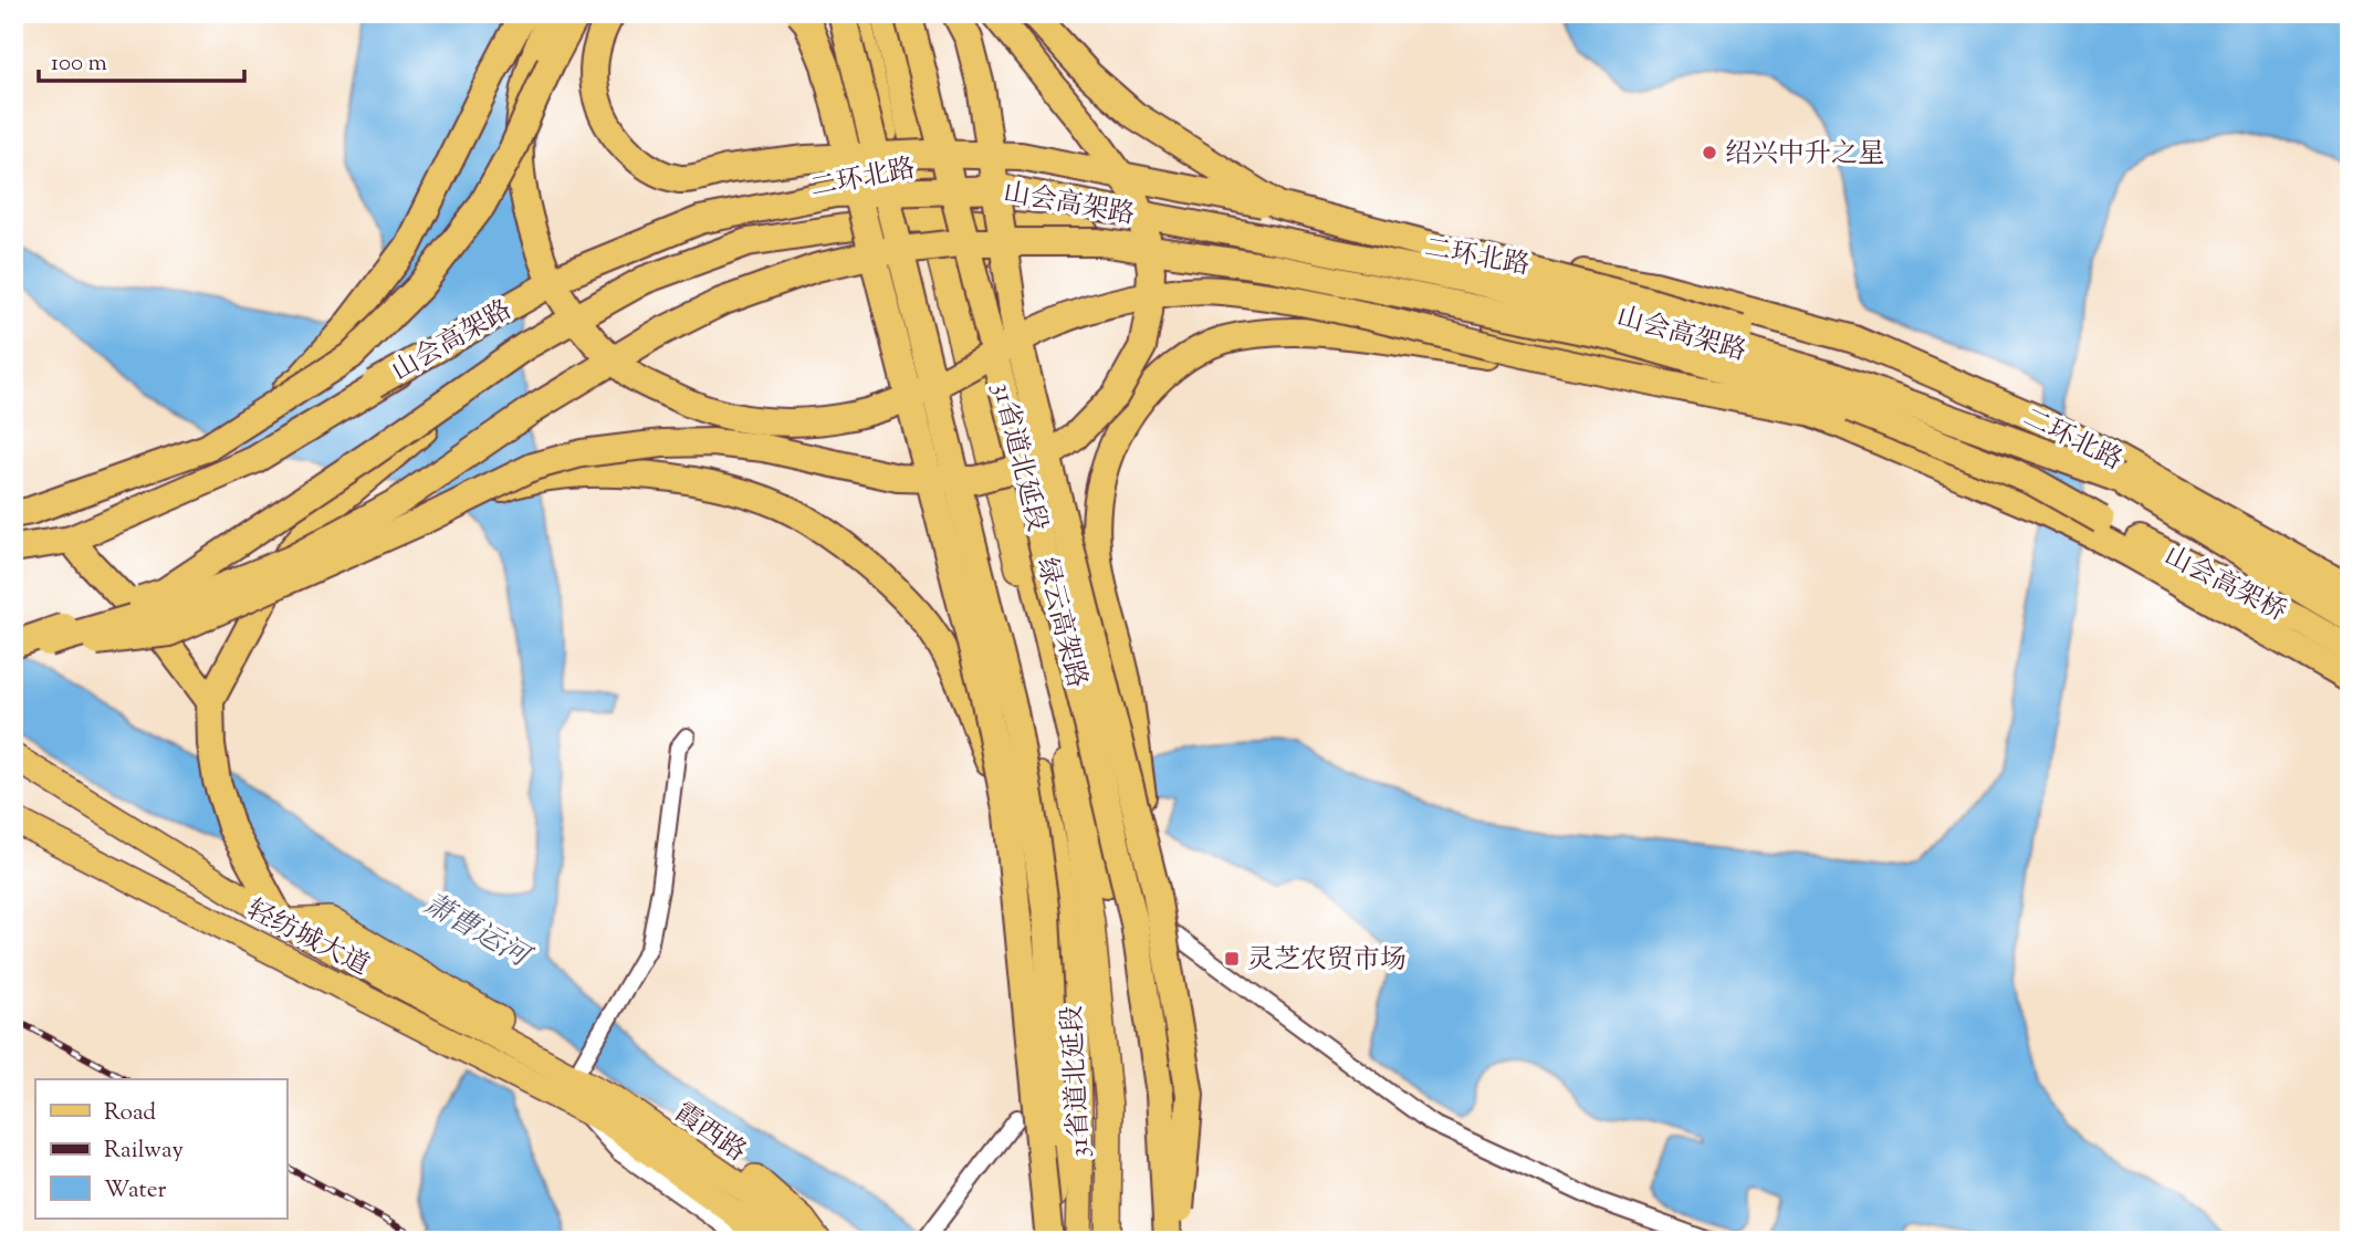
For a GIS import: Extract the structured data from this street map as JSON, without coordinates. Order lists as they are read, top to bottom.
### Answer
{
  "streets": {
    "highway": [
      "二环北路",
      "山会高架路",
      "山会高架桥",
      "绿云高架路"
    ],
    "main road": ["31省道北延段", "轻纺城大道", "霞西路"]
  },
  "crossings": [
    ["二环北路", "31省道北延段"],
    ["山会高架路", "山会高架桥"]
  ],
  "water": ["萧曹运河"],
  "places": {
    "other": ["绍兴中升之星"],
    "transit": ["灵芝农贸市场"]
  },
  "legend": ["Road", "Railway", "Water"],
  "scale_bar": "100 m"
}
